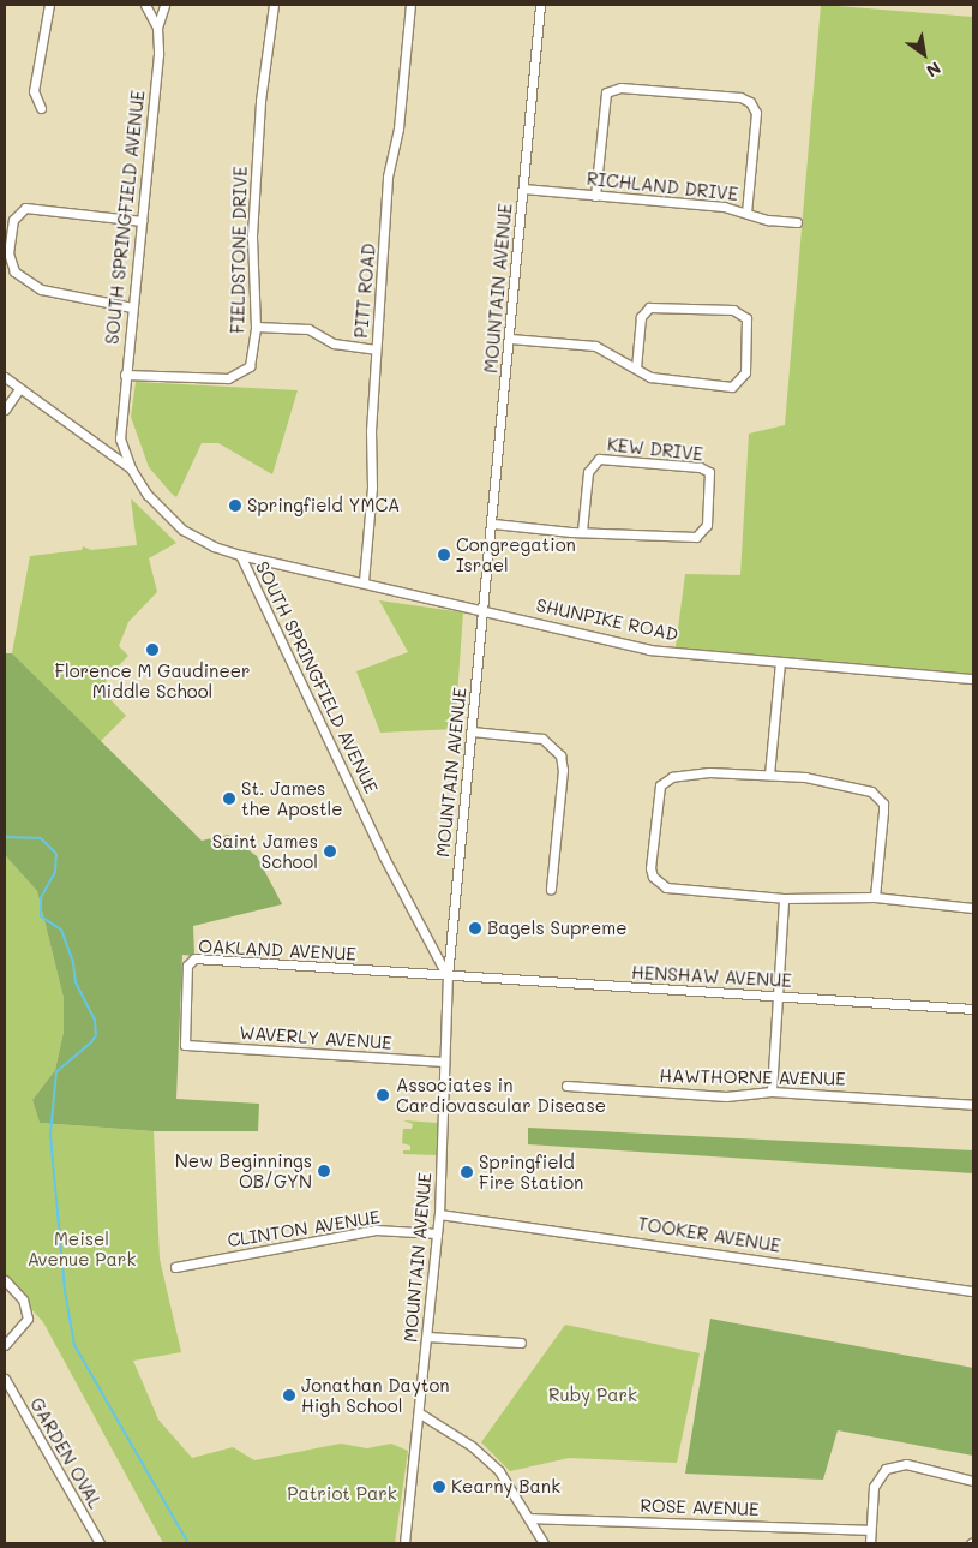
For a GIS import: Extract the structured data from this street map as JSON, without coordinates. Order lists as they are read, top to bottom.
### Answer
{
  "streets": {
    "street": [
      "RICHLAND DRIVE",
      "SOUTH SPRINGFIELD AVENUE",
      "FIELDSTONE DRIVE",
      "MOUNTAIN AVENUE",
      "PITT ROAD",
      "KEW DRIVE",
      "SHUNPIKE ROAD",
      "OAKLAND AVENUE",
      "HENSHAW AVENUE",
      "WAVERLY AVENUE",
      "HAWTHORNE AVENUE",
      "CLINTON AVENUE",
      "TOOKER AVENUE",
      "GARDEN OVAL",
      "ROSE AVENUE"
    ]
  },
  "crossings": [
    ["RICHLAND DRIVE", "MOUNTAIN AVENUE"],
    ["SOUTH SPRINGFIELD AVENUE", "FIELDSTONE DRIVE"],
    ["SOUTH SPRINGFIELD AVENUE", "MOUNTAIN AVENUE"],
    ["SOUTH SPRINGFIELD AVENUE", "SHUNPIKE ROAD"],
    ["SOUTH SPRINGFIELD AVENUE", "OAKLAND AVENUE"],
    ["SOUTH SPRINGFIELD AVENUE", "HENSHAW AVENUE"],
    ["MOUNTAIN AVENUE", "KEW DRIVE"],
    ["MOUNTAIN AVENUE", "SHUNPIKE ROAD"],
    ["MOUNTAIN AVENUE", "OAKLAND AVENUE"],
    ["MOUNTAIN AVENUE", "HENSHAW AVENUE"],
    ["MOUNTAIN AVENUE", "WAVERLY AVENUE"],
    ["MOUNTAIN AVENUE", "CLINTON AVENUE"],
    ["MOUNTAIN AVENUE", "TOOKER AVENUE"],
    ["PITT ROAD", "SHUNPIKE ROAD"],
    ["OAKLAND AVENUE", "HENSHAW AVENUE"],
    ["OAKLAND AVENUE", "WAVERLY AVENUE"]
  ],
  "parks": ["Meisel Avenue Park", "Ruby Park", "Patriot Park"],
  "places": [
    "Springfield YMCA",
    "Congregation Israel",
    "Florence M Gaudineer Middle School",
    "St. James the Apostle",
    "Saint James School",
    "Bagels Supreme",
    "Associates in Cardiovascular Disease",
    "New Beginnings OB/GYN",
    "Springfield Fire Station",
    "Jonathan Dayton High School",
    "Kearny Bank"
  ],
  "north": "bottom right"
}
